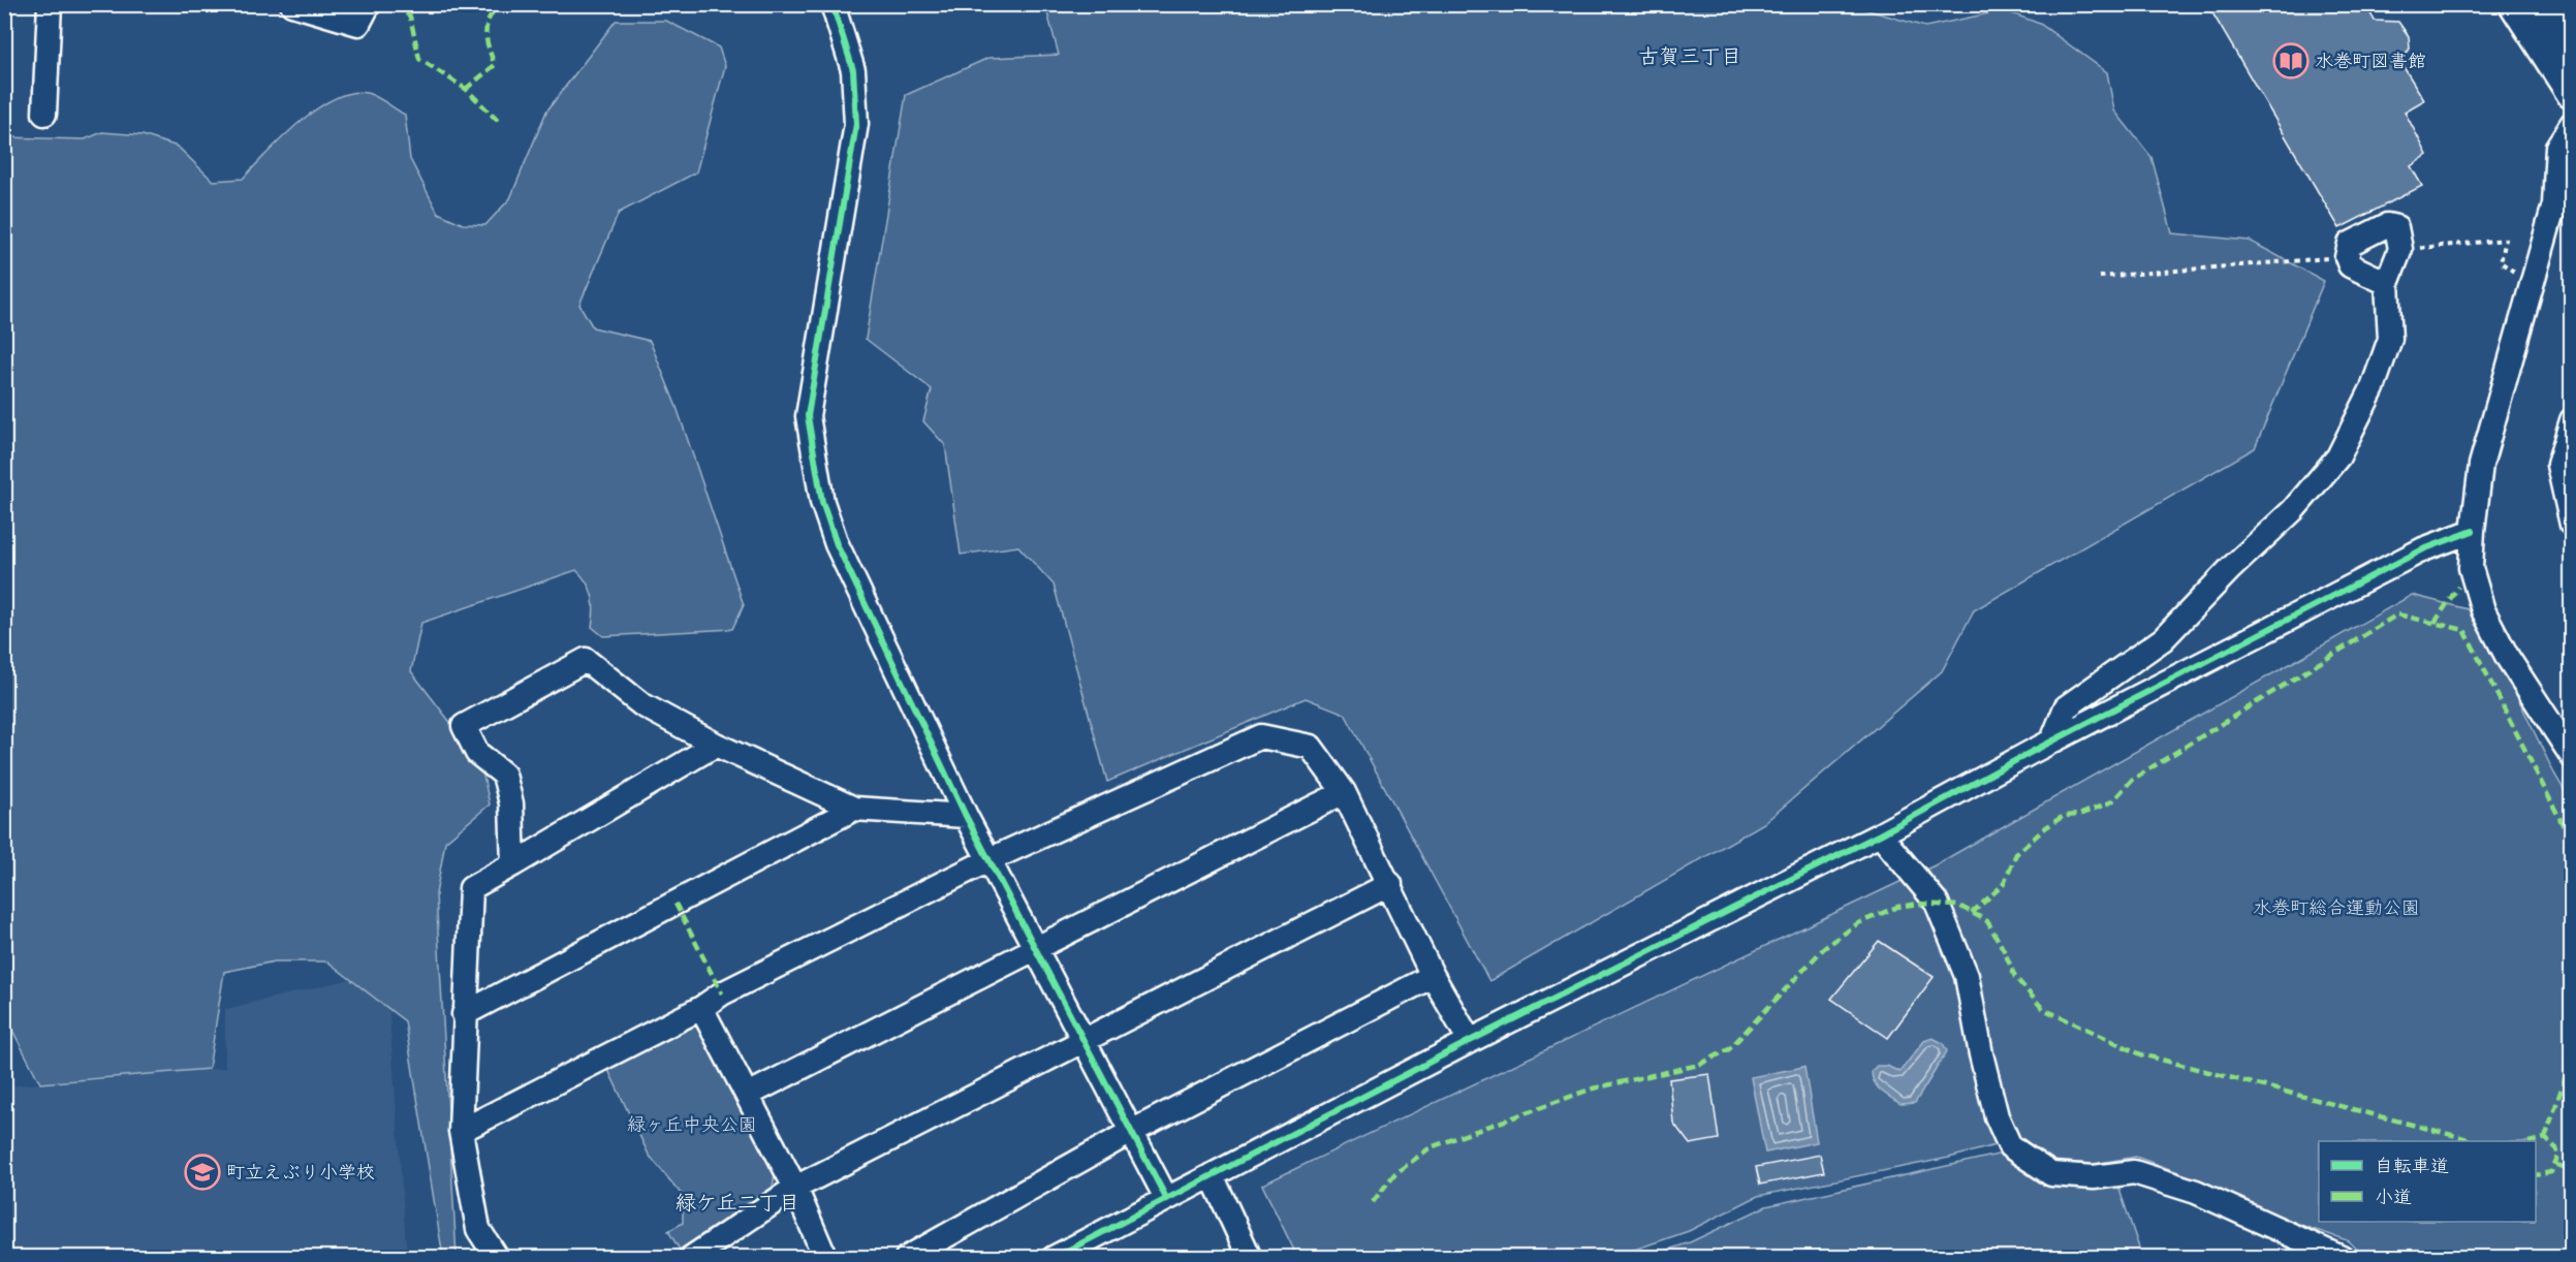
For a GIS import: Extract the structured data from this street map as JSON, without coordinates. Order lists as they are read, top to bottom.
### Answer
{
  "districts": ["古賀三丁目", "緑ケ丘二丁目"],
  "parks": ["水巻町総合運動公園", "緑ヶ丘中央公園"],
  "places": {
    "library": ["水巻町図書館"],
    "school or university": ["町立えぶり小学校"]
  },
  "legend": ["自転車道", "小道"]
}
